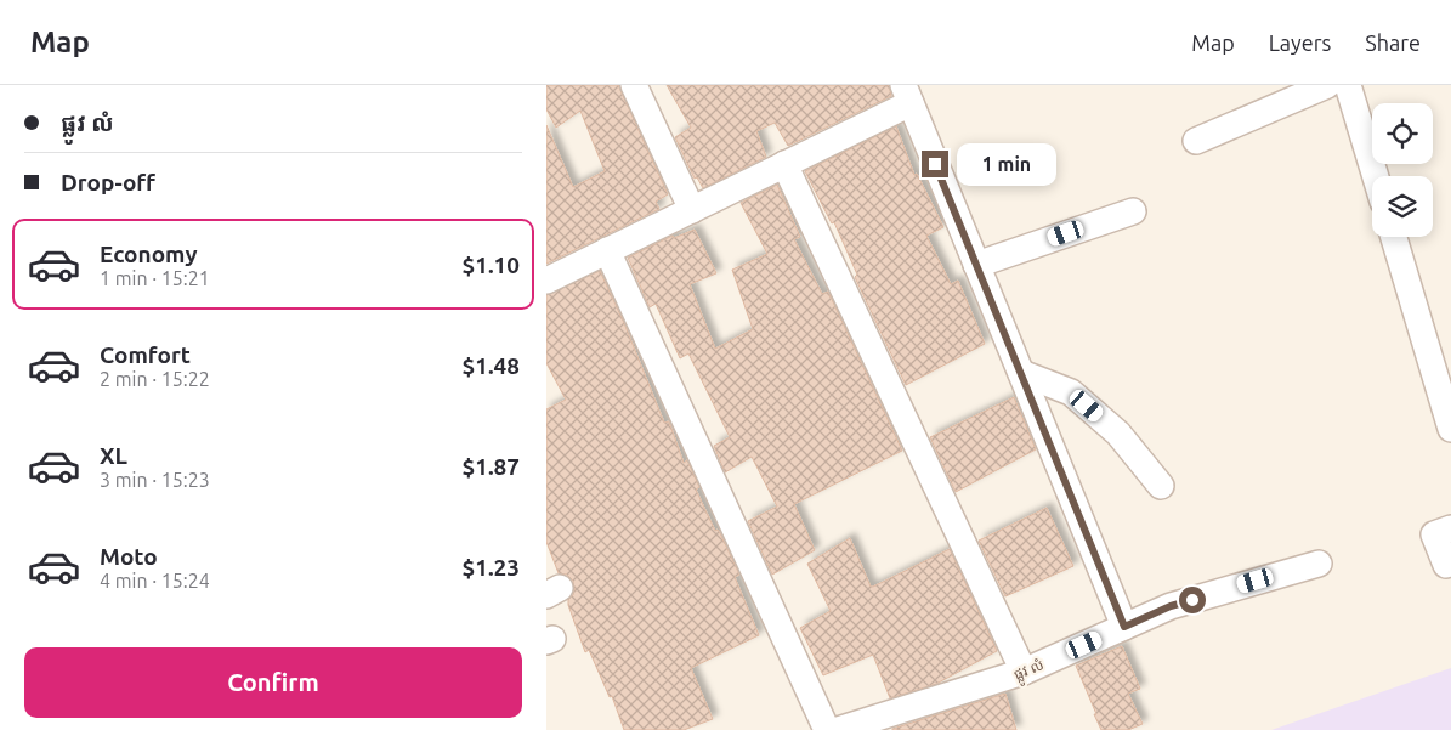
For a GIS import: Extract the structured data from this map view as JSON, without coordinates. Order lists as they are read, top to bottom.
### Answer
{
  "streets": {
    "street": ["ផ្លូវ លំ"]
  },
  "page": {
    "header": "Map",
    "nav": ["Map", "Layers", "Share"],
    "banner": ["ផ្លូវ លំ", "Drop-off"],
    "bubble": "1 min",
    "list": [
      {
        "name": "Economy",
        "note": "1 min · 15:21",
        "value": "$1.10"
      },
      {
        "name": "Comfort",
        "note": "2 min · 15:22",
        "value": "$1.48"
      },
      {
        "name": "XL",
        "note": "3 min · 15:23",
        "value": "$1.87"
      },
      {
        "name": "Moto",
        "note": "4 min · 15:24",
        "value": "$1.23"
      }
    ],
    "buttons": "Confirm"
  }
}
